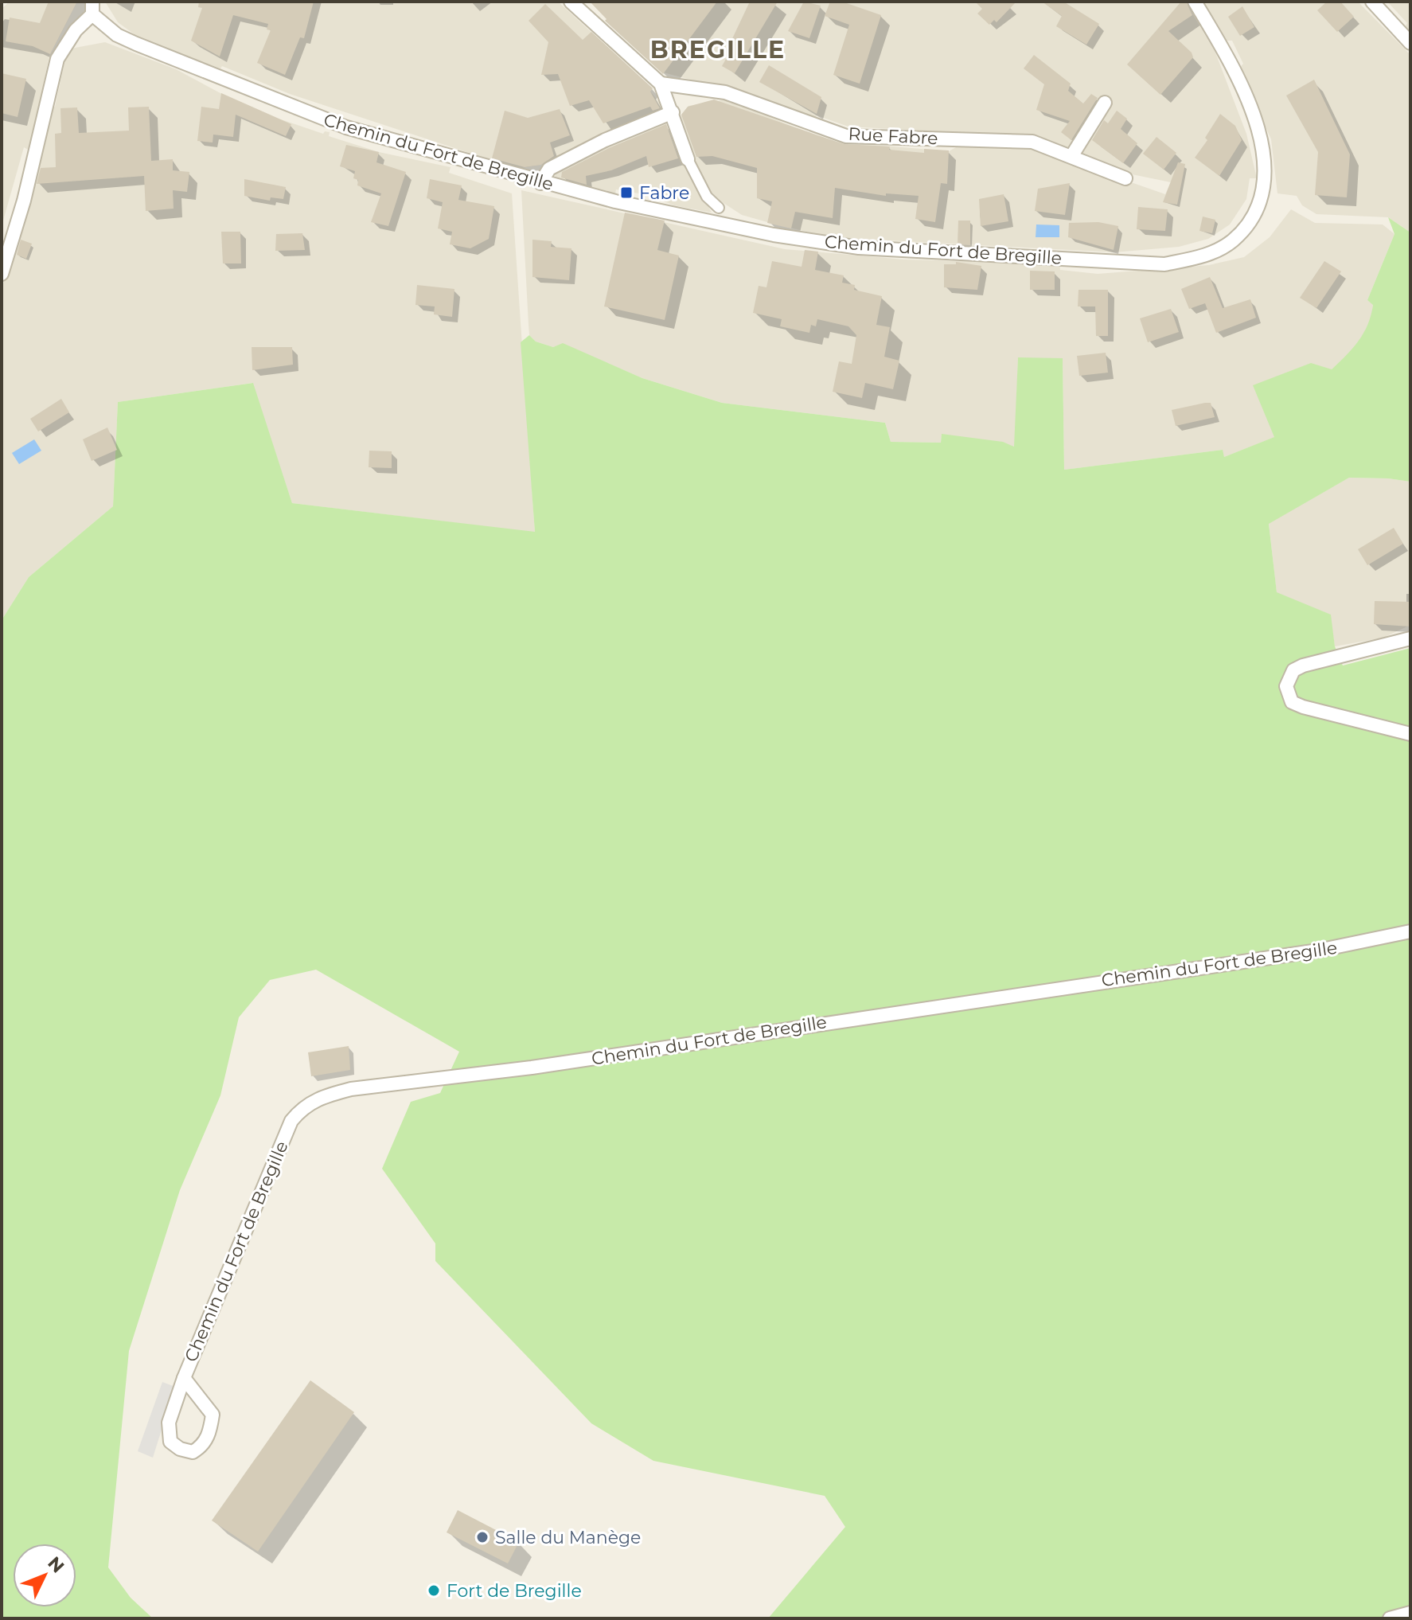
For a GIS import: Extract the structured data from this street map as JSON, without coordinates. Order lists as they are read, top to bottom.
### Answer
{
  "streets": {
    "street": ["Rue Fabre", "Chemin du Fort de Bregille"]
  },
  "districts": ["BREGILLE"],
  "places": {
    "transit": ["Fabre"],
    "other": ["Salle du Manège", "Fort de Bregille"]
  },
  "north": "top right"
}
